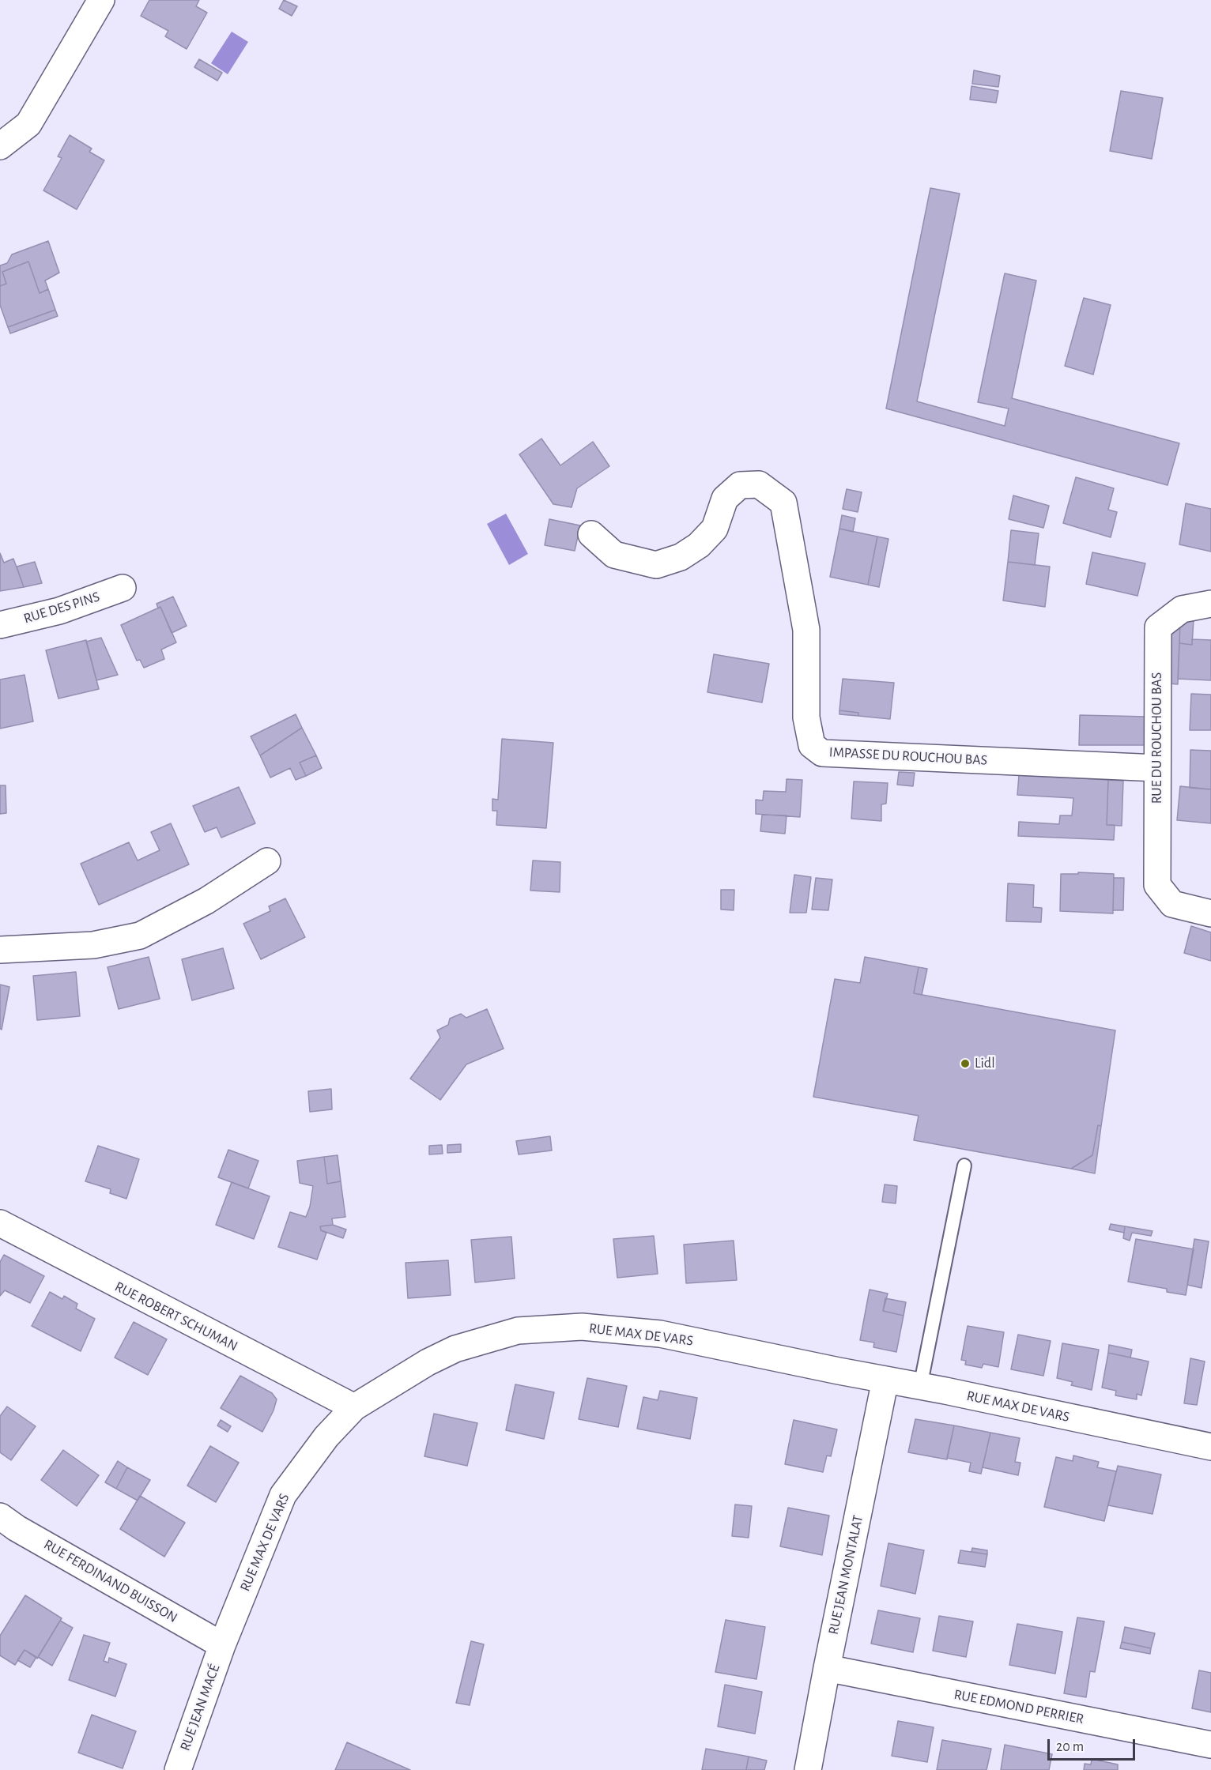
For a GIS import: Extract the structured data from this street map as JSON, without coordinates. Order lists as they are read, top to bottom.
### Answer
{
  "streets": {
    "street": [
      "RUE DES PINS",
      "RUE DU ROUCHOU BAS",
      "IMPASSE DU ROUCHOU BAS",
      "RUE ROBERT SCHUMAN",
      "RUE MAX DE VARS",
      "RUE JEAN MONTALAT",
      "RUE FERDINAND BUISSON",
      "RUE EDMOND PERRIER",
      "RUE JEAN MACÉ"
    ]
  },
  "crossings": [
    ["RUE DU ROUCHOU BAS", "IMPASSE DU ROUCHOU BAS"],
    ["RUE ROBERT SCHUMAN", "RUE MAX DE VARS"],
    ["RUE MAX DE VARS", "RUE JEAN MONTALAT"],
    ["RUE MAX DE VARS", "RUE FERDINAND BUISSON"],
    ["RUE MAX DE VARS", "RUE JEAN MACÉ"],
    ["RUE JEAN MONTALAT", "RUE EDMOND PERRIER"],
    ["RUE FERDINAND BUISSON", "RUE JEAN MACÉ"]
  ],
  "places": ["Lidl"],
  "scale_bar": "20 m"
}
